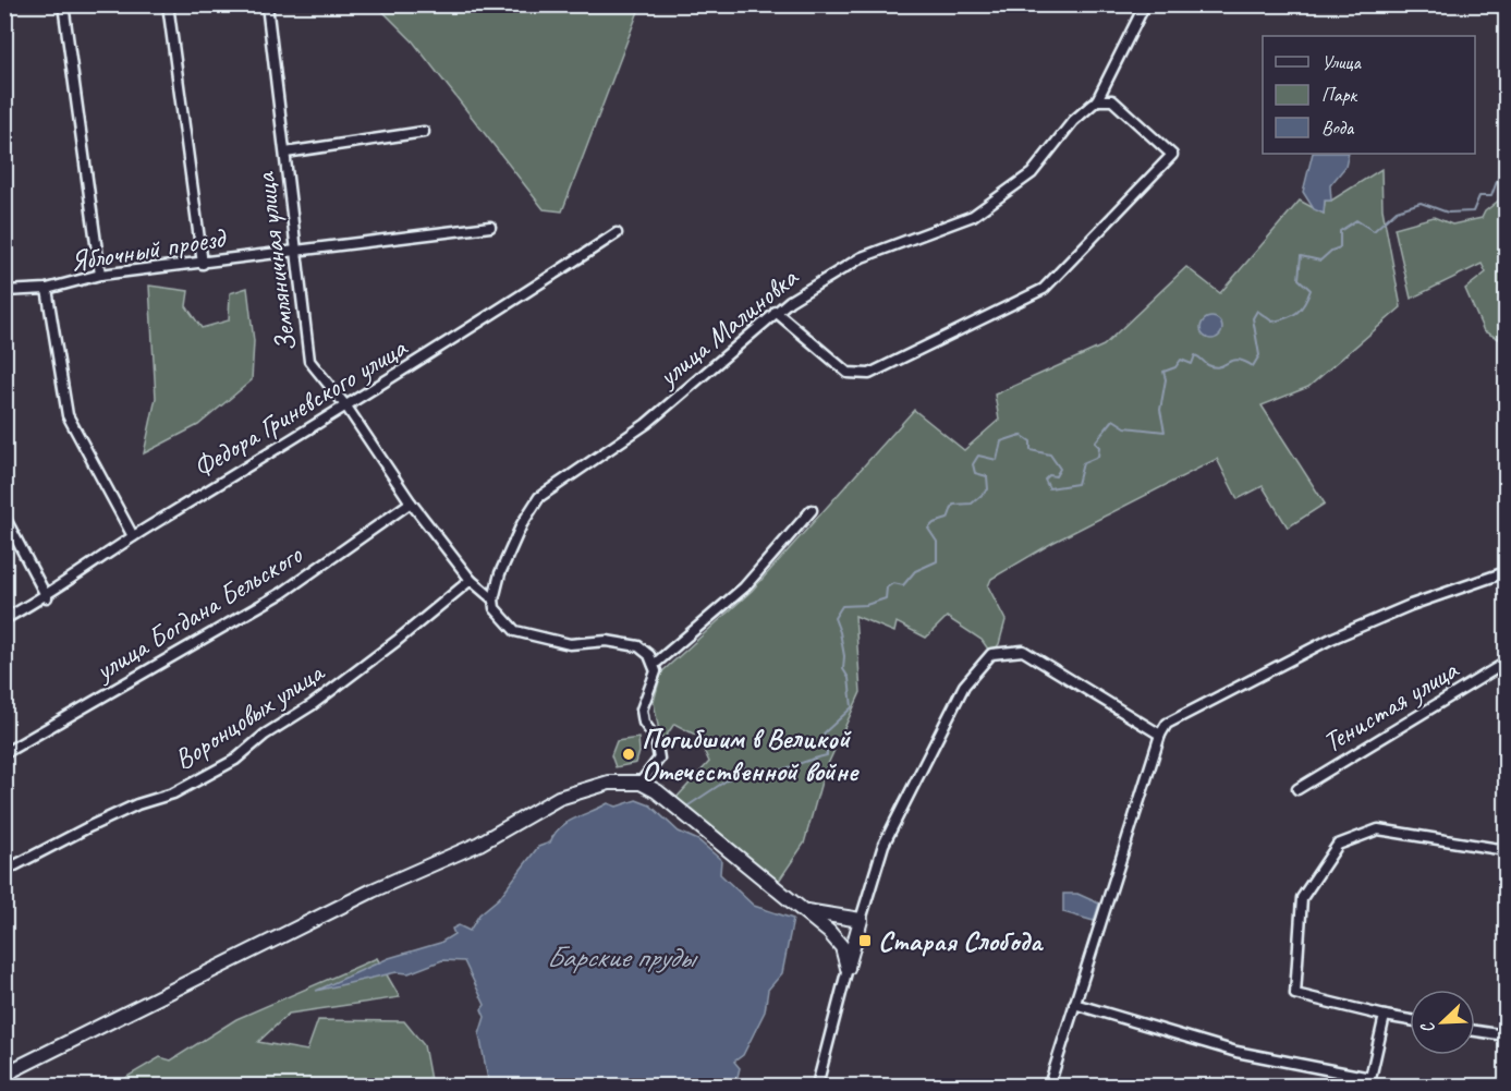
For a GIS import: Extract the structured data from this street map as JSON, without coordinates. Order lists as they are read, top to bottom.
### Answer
{
  "streets": {
    "street": [
      "Яблочный проезд",
      "Земляничная улица",
      "улица Малиновка",
      "Федора Гриневского улица",
      "улица Богдана Бельского",
      "Тенистая улица",
      "Воронцовых улица"
    ]
  },
  "crossings": [
    ["Яблочный проезд", "Земляничная улица"],
    ["Земляничная улица", "Федора Гриневского улица"],
    ["Земляничная улица", "улица Богдана Бельского"],
    ["Земляничная улица", "Воронцовых улица"]
  ],
  "water": ["Барские пруды"],
  "places": {
    "other": ["Погибшим в Великой Отечественной войне"],
    "transit": ["Старая Слобода"]
  },
  "legend": ["Улица", "Парк", "Вода"],
  "north": "bottom left"
}
